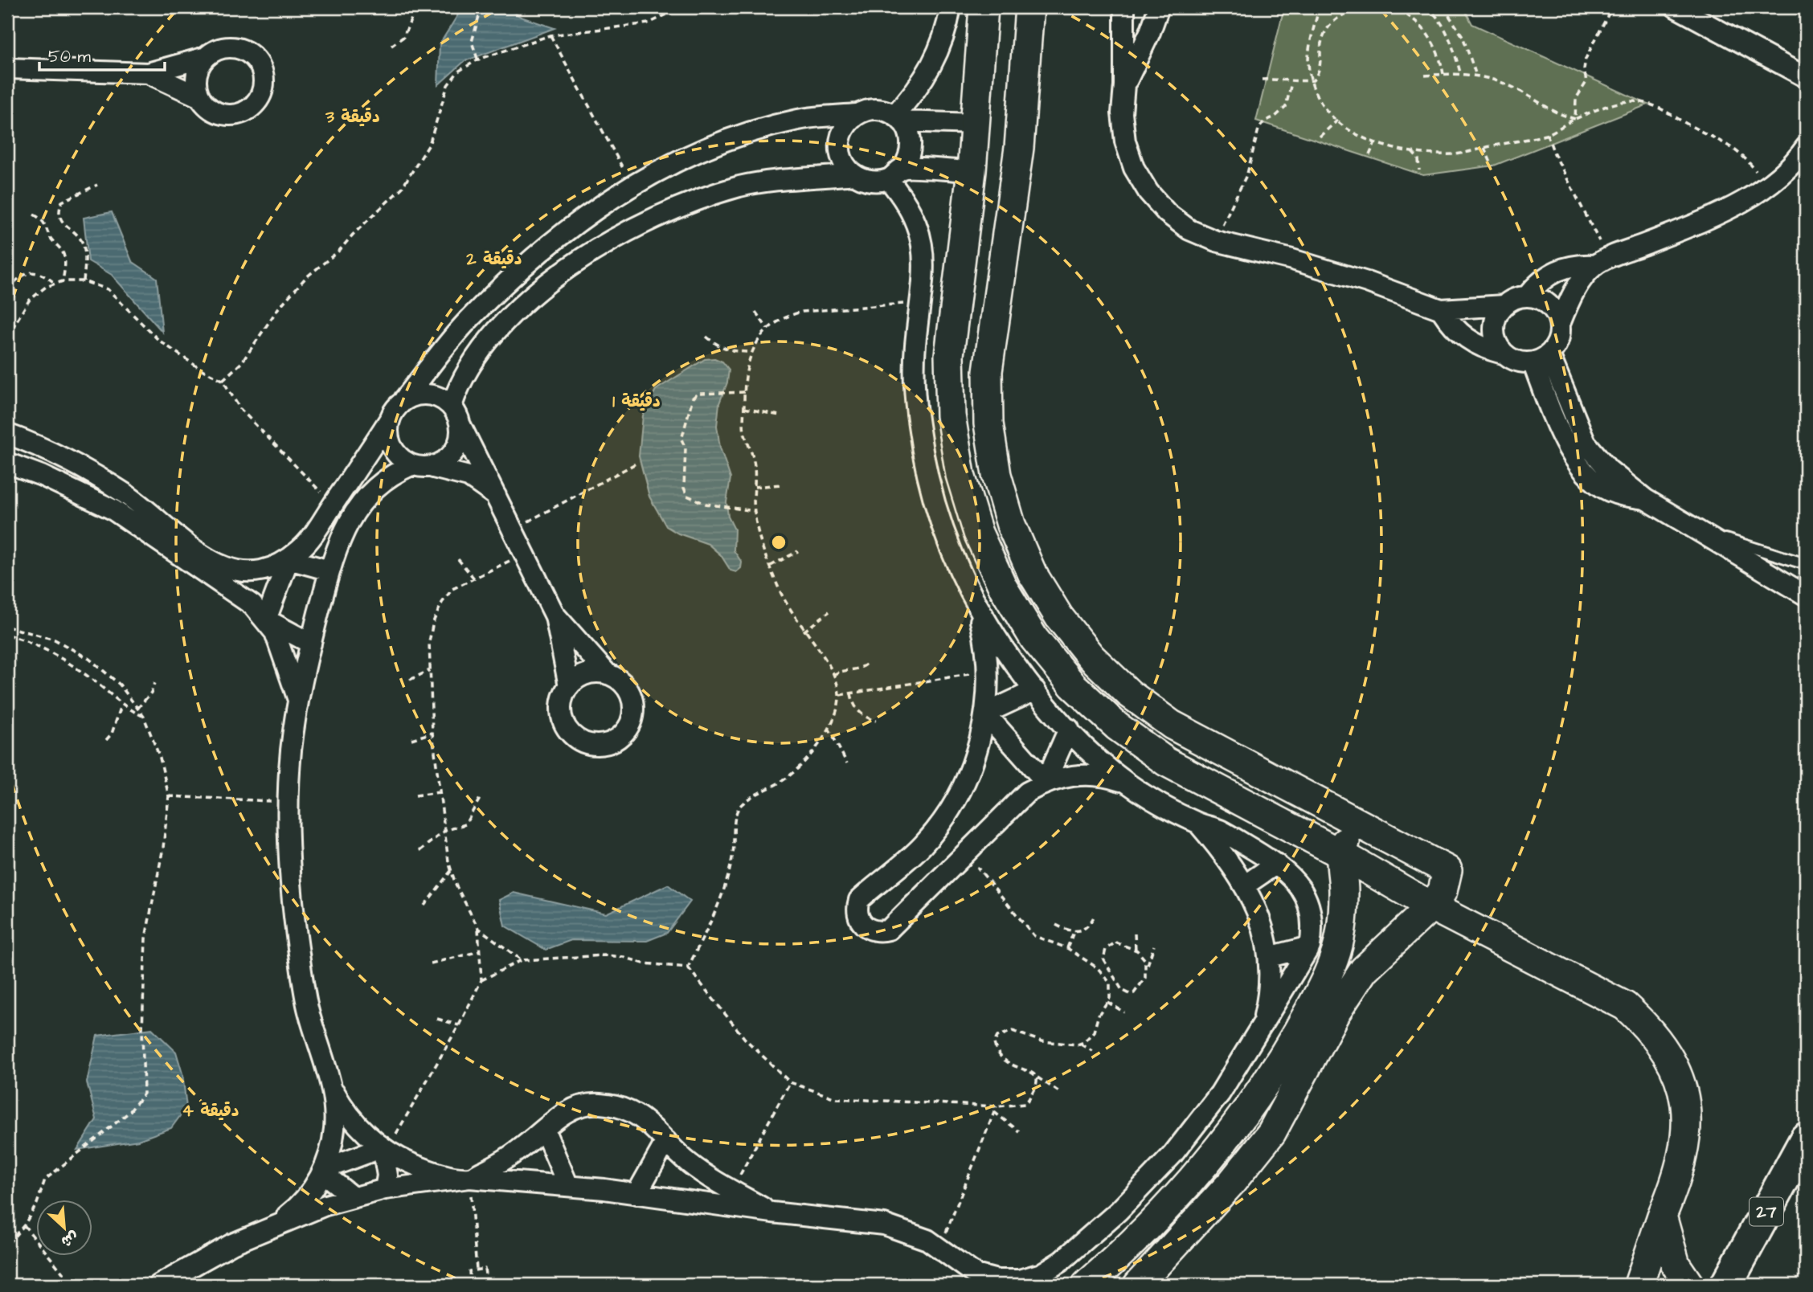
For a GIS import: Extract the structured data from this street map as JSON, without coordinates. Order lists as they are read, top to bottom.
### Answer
{
  "streets": {
    "main road": ["27"]
  },
  "scale_bar": "50 m",
  "north": "bottom right",
  "rings": [
    "3 دقيقة",
    "2 دقيقة",
    "1 دقيقة",
    "4 دقيقة"
  ]
}
